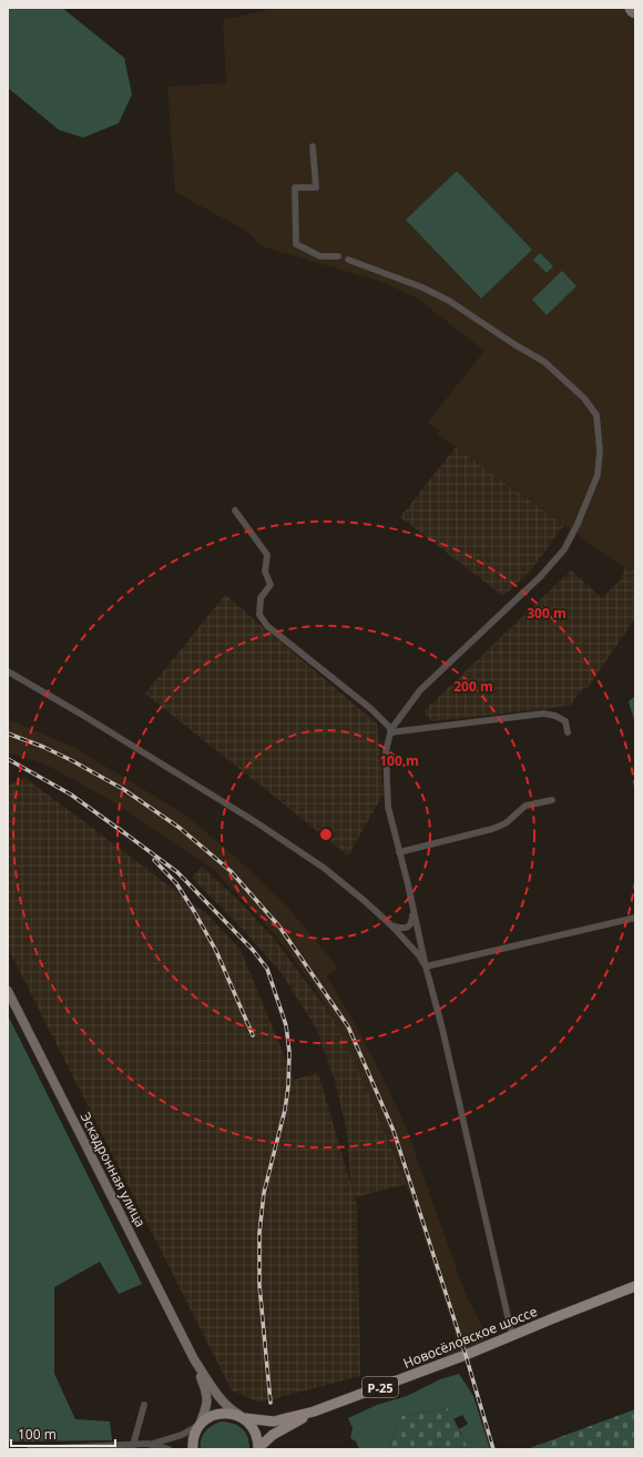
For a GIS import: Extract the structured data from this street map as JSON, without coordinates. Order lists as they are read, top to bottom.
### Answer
{
  "streets": {
    "main road": ["Эскадронная улица", "Новосёловское шоссе", "Р-25"]
  },
  "scale_bar": "100 m",
  "rings": ["300 m", "200 m", "100 m"]
}
